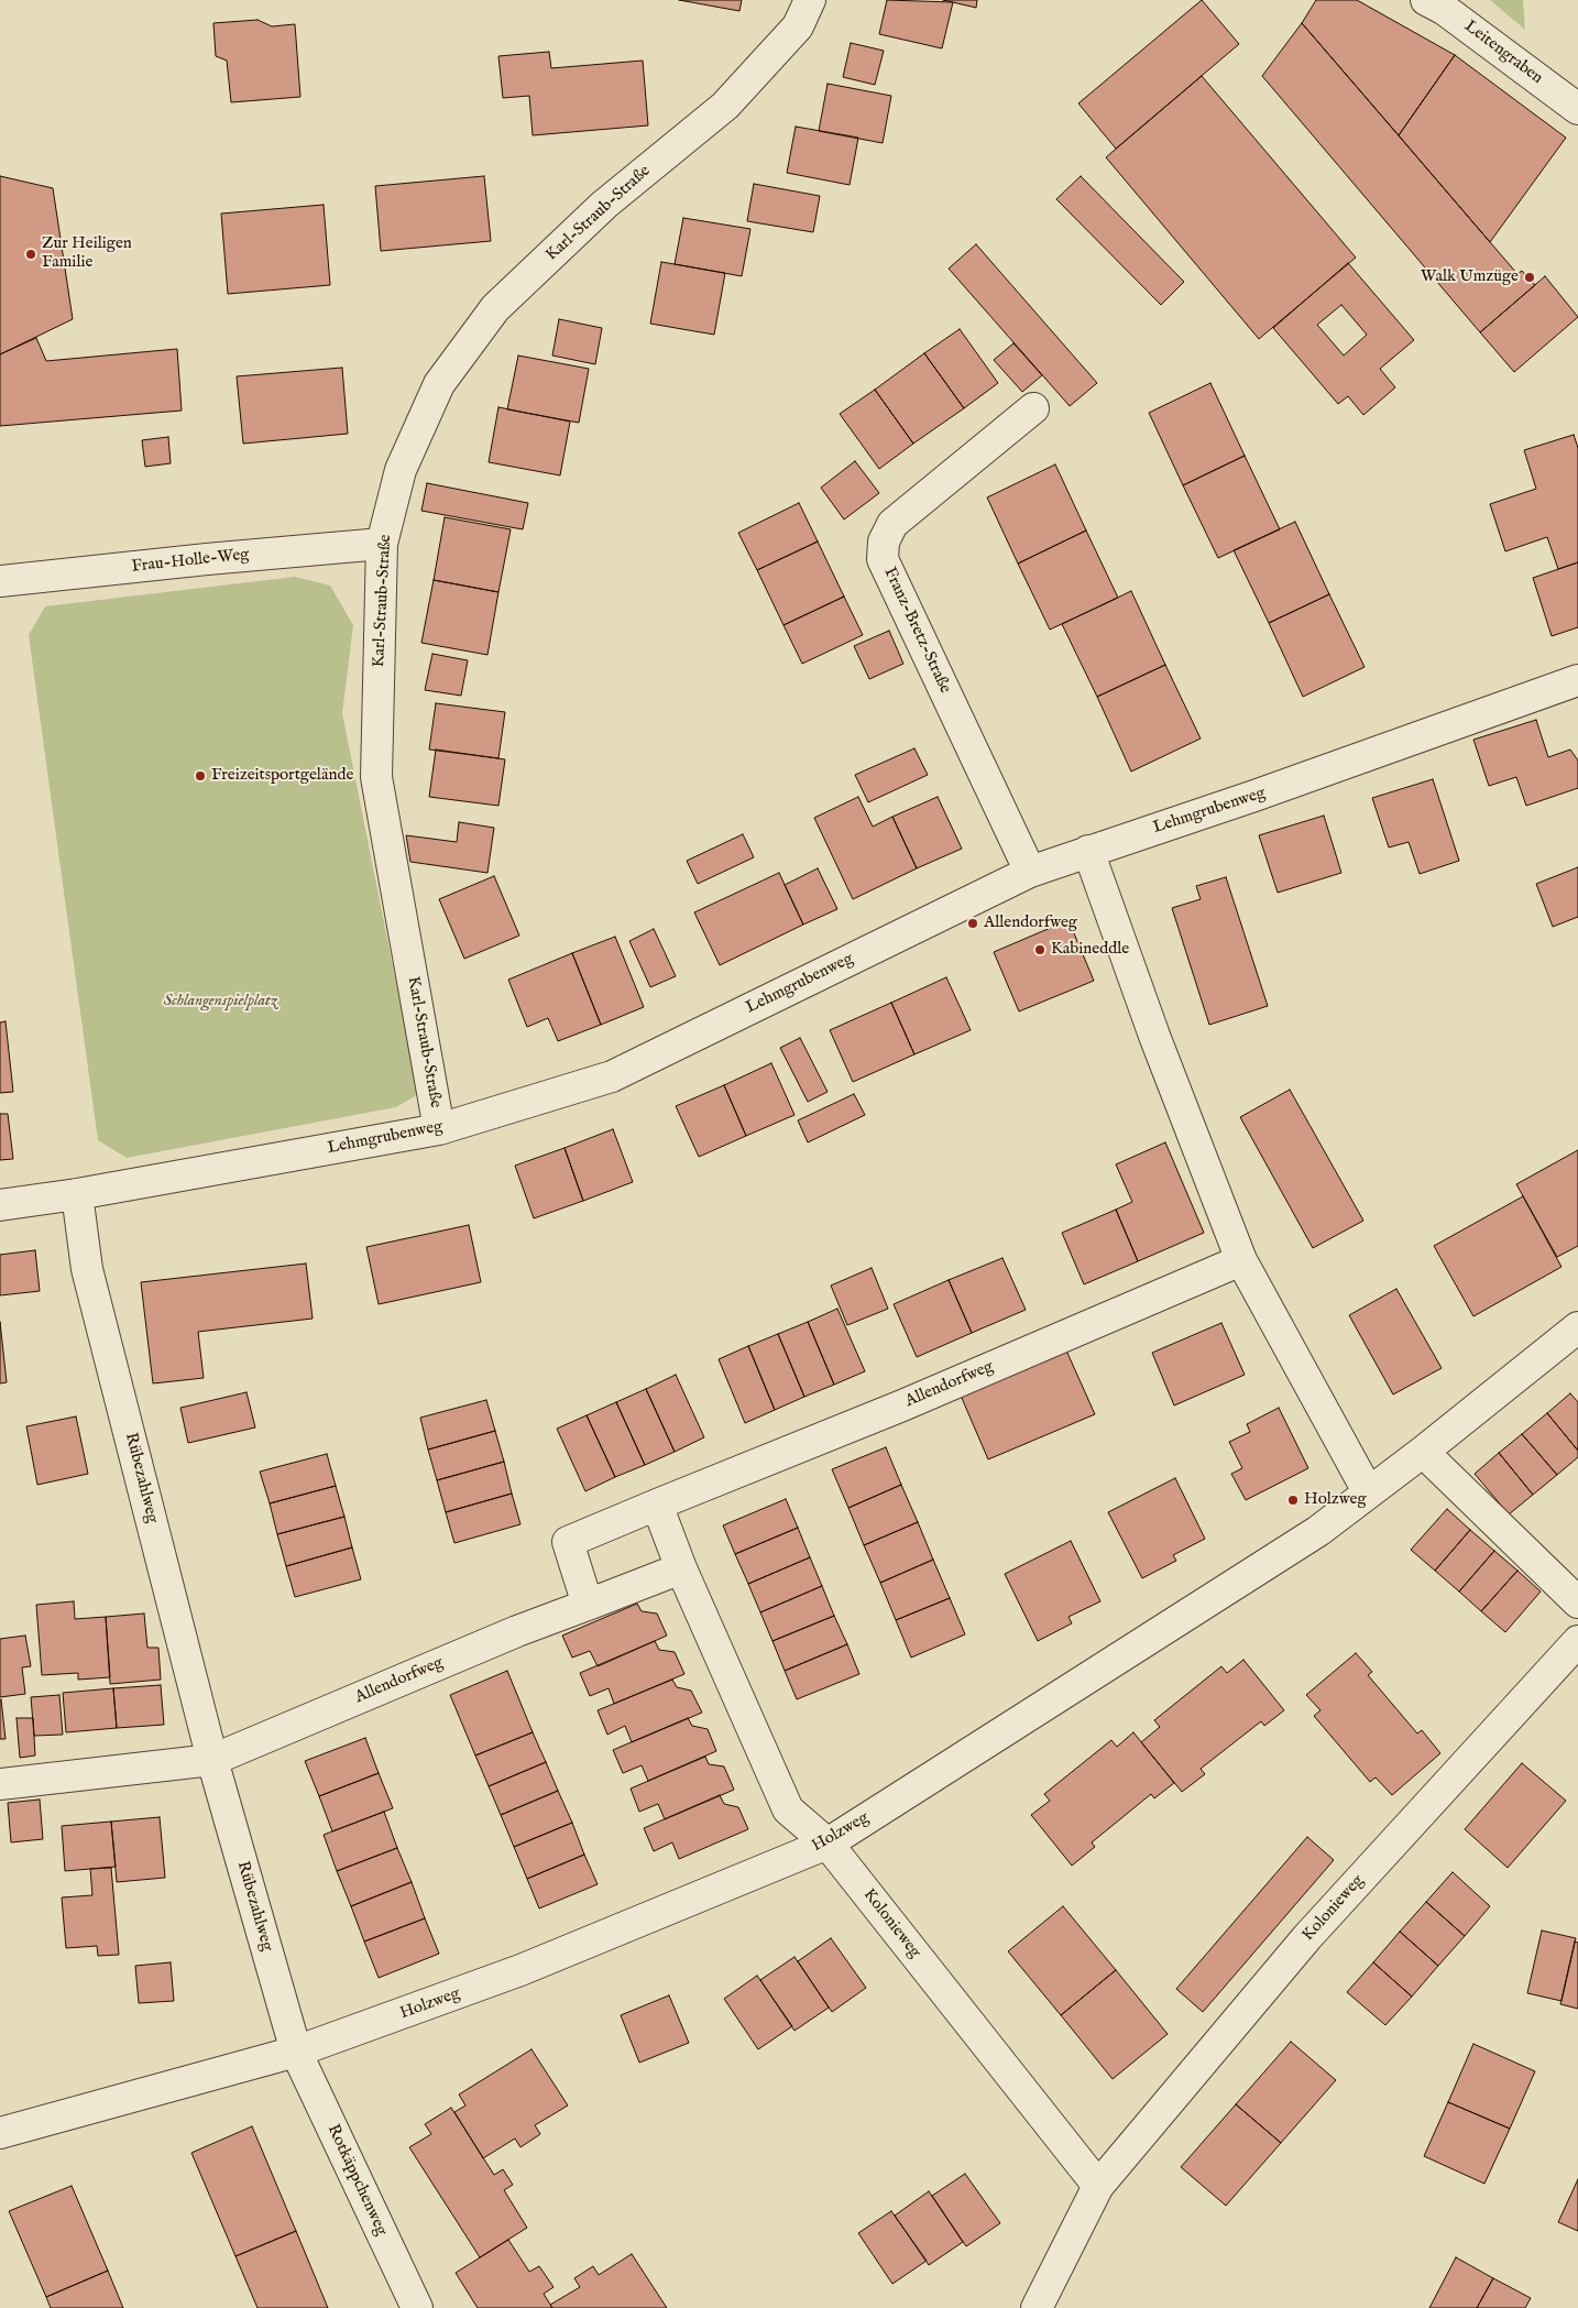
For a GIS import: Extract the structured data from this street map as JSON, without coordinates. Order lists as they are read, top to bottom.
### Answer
{
  "streets": {
    "street": [
      "Leitengraben",
      "Karl-Straub-Straße",
      "Frau-Holle-Weg",
      "Franz-Bretz-Straße",
      "Lehmgrubenweg",
      "Allendorfweg",
      "Rübezahlweg",
      "Holzweg",
      "Kolonieweg",
      "Rotkäppchenweg"
    ]
  },
  "crossings": [
    ["Karl-Straub-Straße", "Frau-Holle-Weg"],
    ["Karl-Straub-Straße", "Lehmgrubenweg"],
    ["Franz-Bretz-Straße", "Lehmgrubenweg"],
    ["Lehmgrubenweg", "Rübezahlweg"],
    ["Allendorfweg", "Rübezahlweg"],
    ["Rübezahlweg", "Holzweg"],
    ["Rübezahlweg", "Rotkäppchenweg"],
    ["Holzweg", "Kolonieweg"],
    ["Holzweg", "Rotkäppchenweg"]
  ],
  "parks": ["Schlangenspielplatz"],
  "places": [
    "Zur Heiligen Familie",
    "Walk Umzüge",
    "Freizeitsportgelände",
    "Allendorfweg",
    "Kabineddle",
    "Holzweg"
  ]
}
